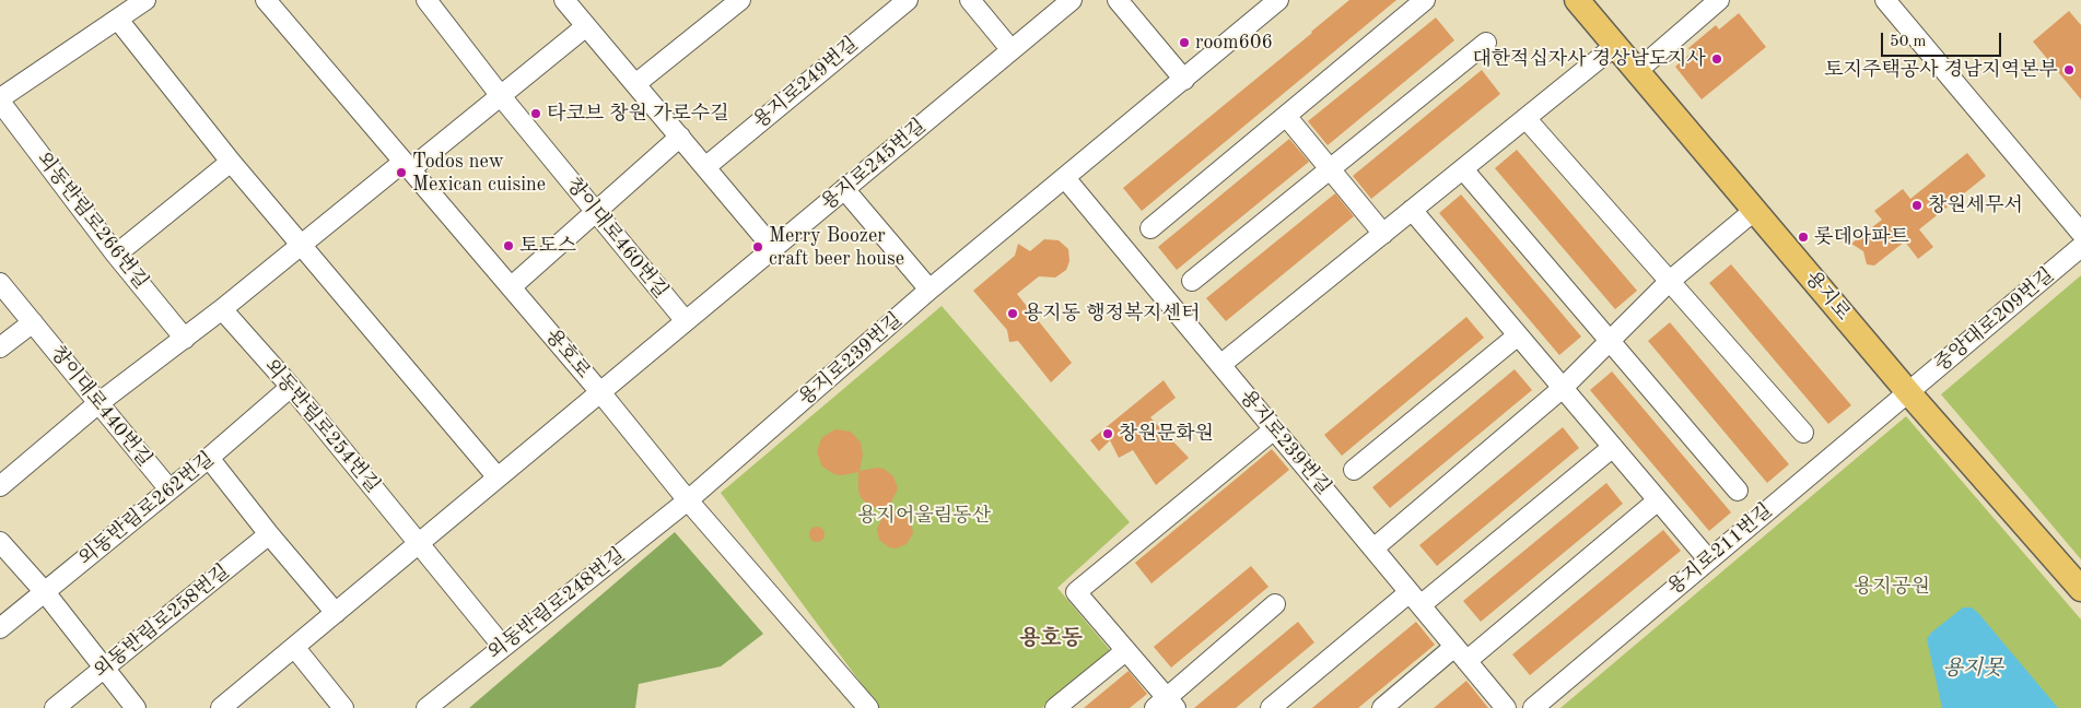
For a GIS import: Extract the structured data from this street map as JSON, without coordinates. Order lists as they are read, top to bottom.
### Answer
{
  "streets": {
    "main road": ["용지로"],
    "street": [
      "용지로249번길",
      "용지로245번길",
      "외동반림로266번길",
      "창이대로460번길",
      "중앙대로209번길",
      "용호로",
      "용지로239번길",
      "창이대로440번길",
      "외동반림로254번길",
      "외동반림로262번길",
      "용지로211번길",
      "외동반림로248번길",
      "외동반림로258번길"
    ]
  },
  "crossings": [
    ["용지로245번길", "창이대로460번길"],
    ["용지로245번길", "용호로"],
    ["용지로", "중앙대로209번길"],
    ["용지로", "용지로211번길"],
    ["중앙대로209번길", "용지로211번길"],
    ["용호로", "용지로239번길"],
    ["용호로", "외동반림로248번길"],
    ["용지로239번길", "외동반림로248번길"],
    ["창이대로440번길", "외동반림로262번길"],
    ["외동반림로254번길", "외동반림로262번길"],
    ["외동반림로254번길", "외동반림로248번길"]
  ],
  "districts": ["용호동"],
  "water": ["용지못"],
  "parks": ["용지어울림동산", "용지공원"],
  "places": [
    "room606",
    "대한적십자사 경상남도지사",
    "토지주택공사 경남지역본부",
    "타코브 창원 가로수길",
    "Todos new Mexican cuisine",
    "창원세무서",
    "롯데아파트",
    "토도스",
    "Merry Boozer craft beer house",
    "용지동 행정복지센터",
    "창원문화원"
  ],
  "scale_bar": "50 m"
}
